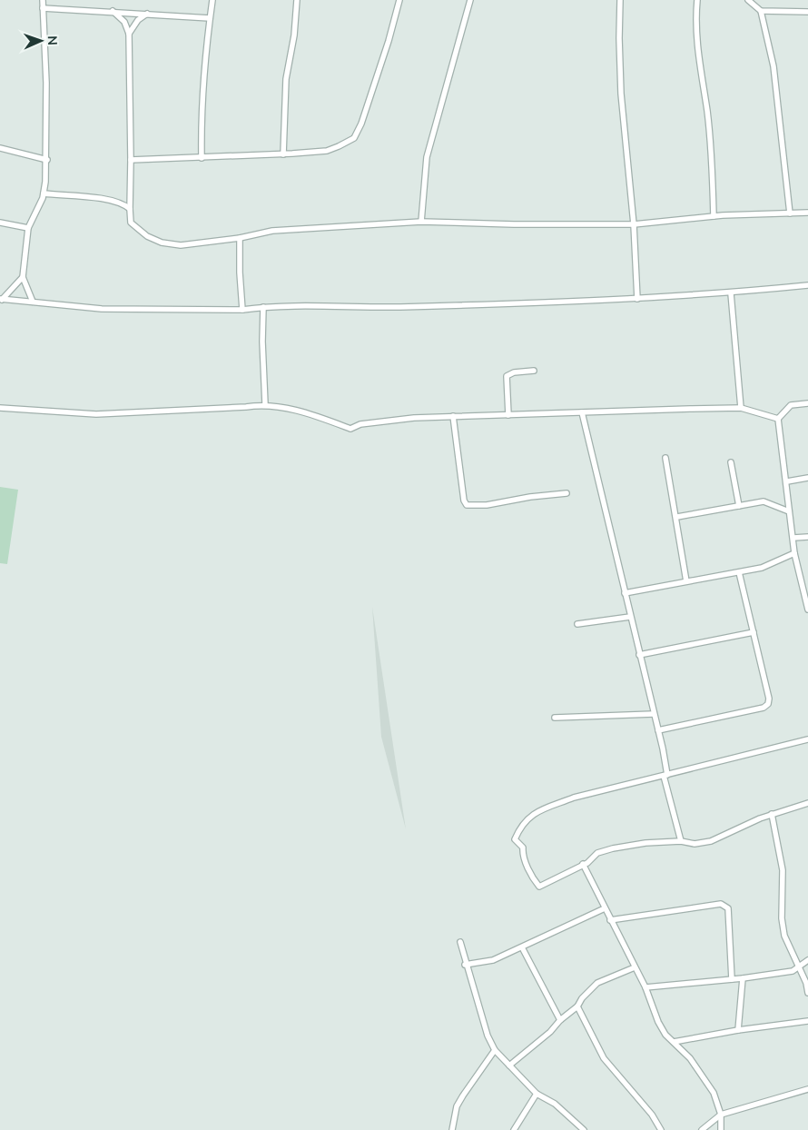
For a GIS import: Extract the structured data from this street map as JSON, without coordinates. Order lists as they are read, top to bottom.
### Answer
{
  "north": "right"
}
